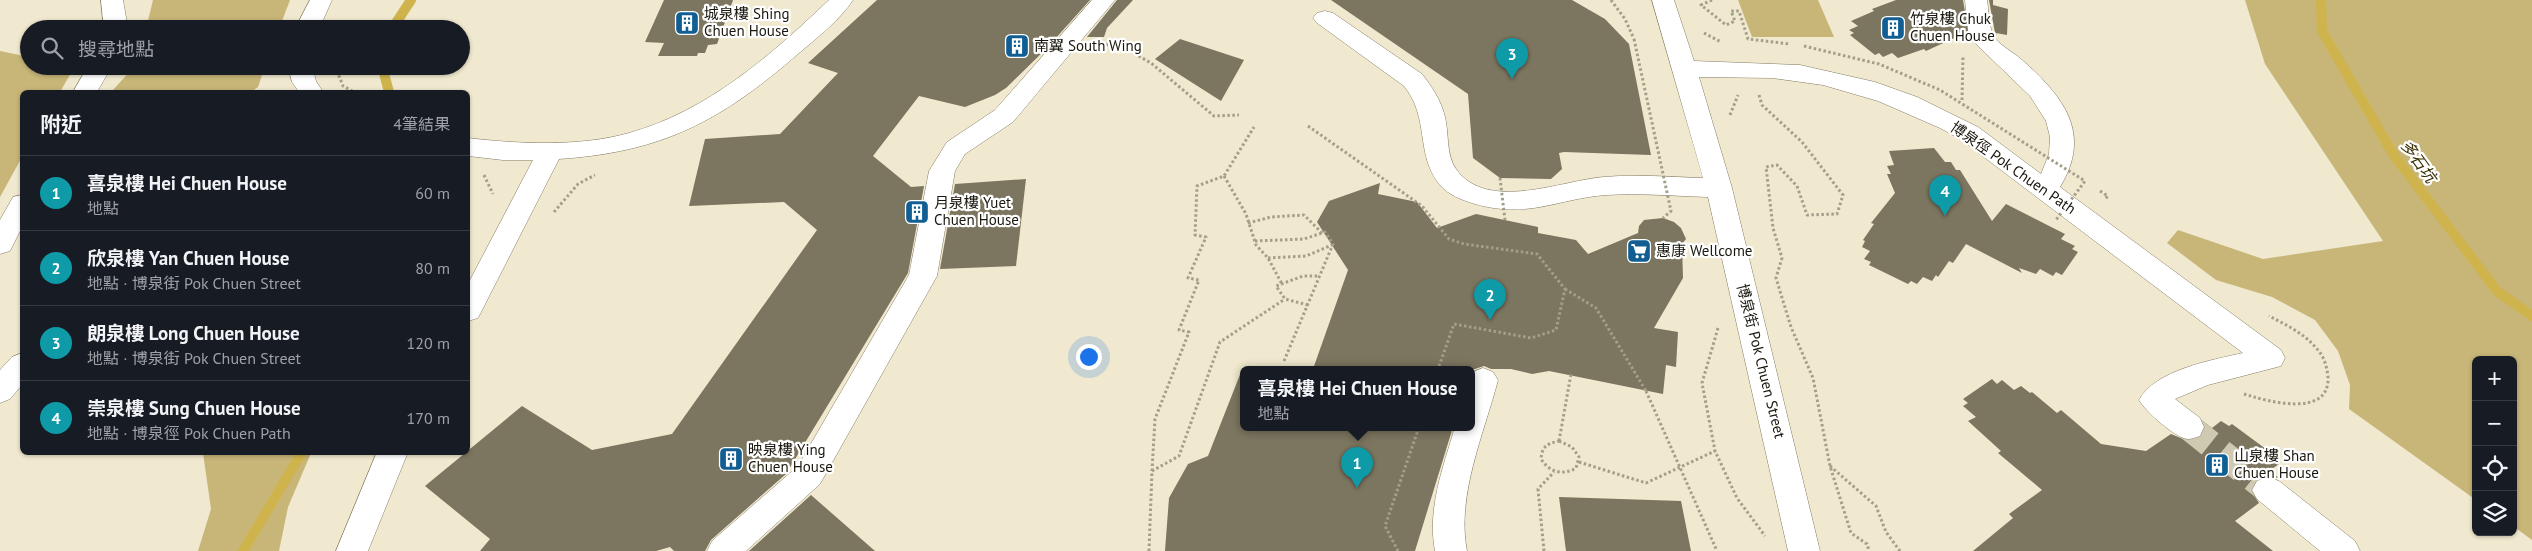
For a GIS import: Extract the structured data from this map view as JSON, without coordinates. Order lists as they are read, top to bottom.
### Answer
{
  "streets": {
    "street": ["博泉徑 Pok Chuen Path", "博泉街 Pok Chuen Street"]
  },
  "crossings": [
    ["博泉徑 Pok Chuen Path", "博泉街 Pok Chuen Street"]
  ],
  "water": ["多石坑"],
  "places": {
    "building": [
      "城泉樓 Shing Chuen House",
      "竹泉樓 Chuk Chuen House",
      "南翼 South Wing",
      "月泉樓 Yuet Chuen House",
      "映泉樓 Ying Chuen House",
      "山泉樓 Shan Chuen House"
    ],
    "supermarket": ["惠康 Wellcome"]
  },
  "page": {
    "search": "搜尋地點",
    "pins": [
      "3",
      "4",
      "2",
      "1"
    ],
    "heading": ["附近", "4筆結果"],
    "list": [
      {
        "mark": "1",
        "name": "喜泉樓 Hei Chuen House",
        "note": "地點",
        "value": "60 m"
      },
      {
        "mark": "2",
        "name": "欣泉樓 Yan Chuen House",
        "note": "地點 · 博泉街 Pok Chuen Street",
        "value": "80 m"
      },
      {
        "mark": "3",
        "name": "朗泉樓 Long Chuen House",
        "note": "地點 · 博泉街 Pok Chuen Street",
        "value": "120 m"
      },
      {
        "mark": "4",
        "name": "崇泉樓 Sung Chuen House",
        "note": "地點 · 博泉徑 Pok Chuen Path",
        "value": "170 m"
      }
    ],
    "map_buttons": ["+", "−"],
    "popup": ["喜泉樓 Hei Chuen House", "地點"]
  }
}
